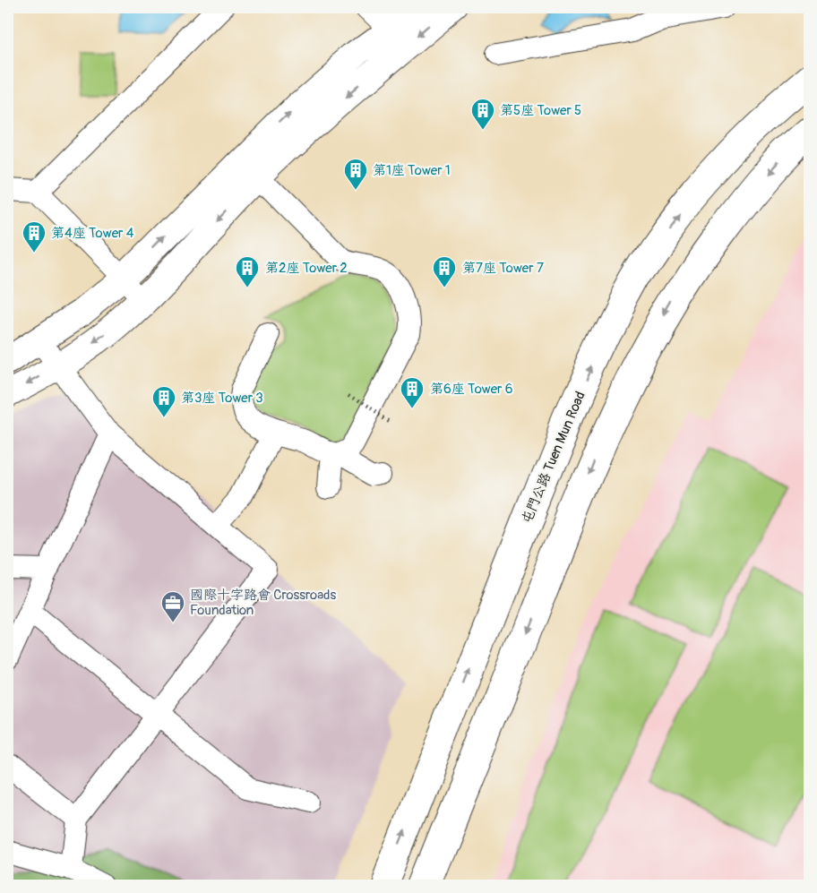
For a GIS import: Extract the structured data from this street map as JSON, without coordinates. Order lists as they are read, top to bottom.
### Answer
{
  "streets": {
    "highway": ["屯門公路 Tuen Mun Road"]
  },
  "places": {
    "building": [
      "第5座 Tower 5",
      "第1座 Tower 1",
      "第4座 Tower 4",
      "第2座 Tower 2",
      "第7座 Tower 7",
      "第6座 Tower 6",
      "第3座 Tower 3"
    ],
    "office": ["國際十字路會 Crossroads Foundation"]
  }
}
